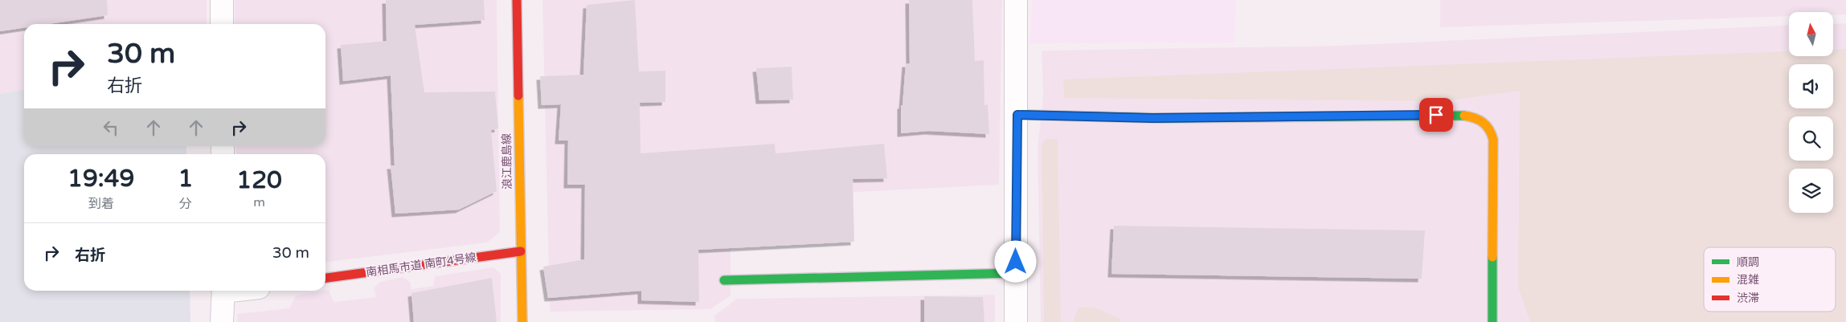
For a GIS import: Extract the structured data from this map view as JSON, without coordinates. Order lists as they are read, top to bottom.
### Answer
{
  "streets": {
    "street": ["浪江鹿島線", "南相馬市道 南町4号線"]
  },
  "crossings": [
    ["浪江鹿島線", "南相馬市道 南町4号線"]
  ],
  "legend": ["順調", "混雑", "渋滞"],
  "north": "top",
  "page": {
    "turn": ["30 m", "右折"],
    "eta": [
      "19:49",
      "到着",
      "1",
      "分",
      "120",
      "m"
    ],
    "list": [
      {
        "name": "右折",
        "value": "30 m"
      }
    ]
  }
}
